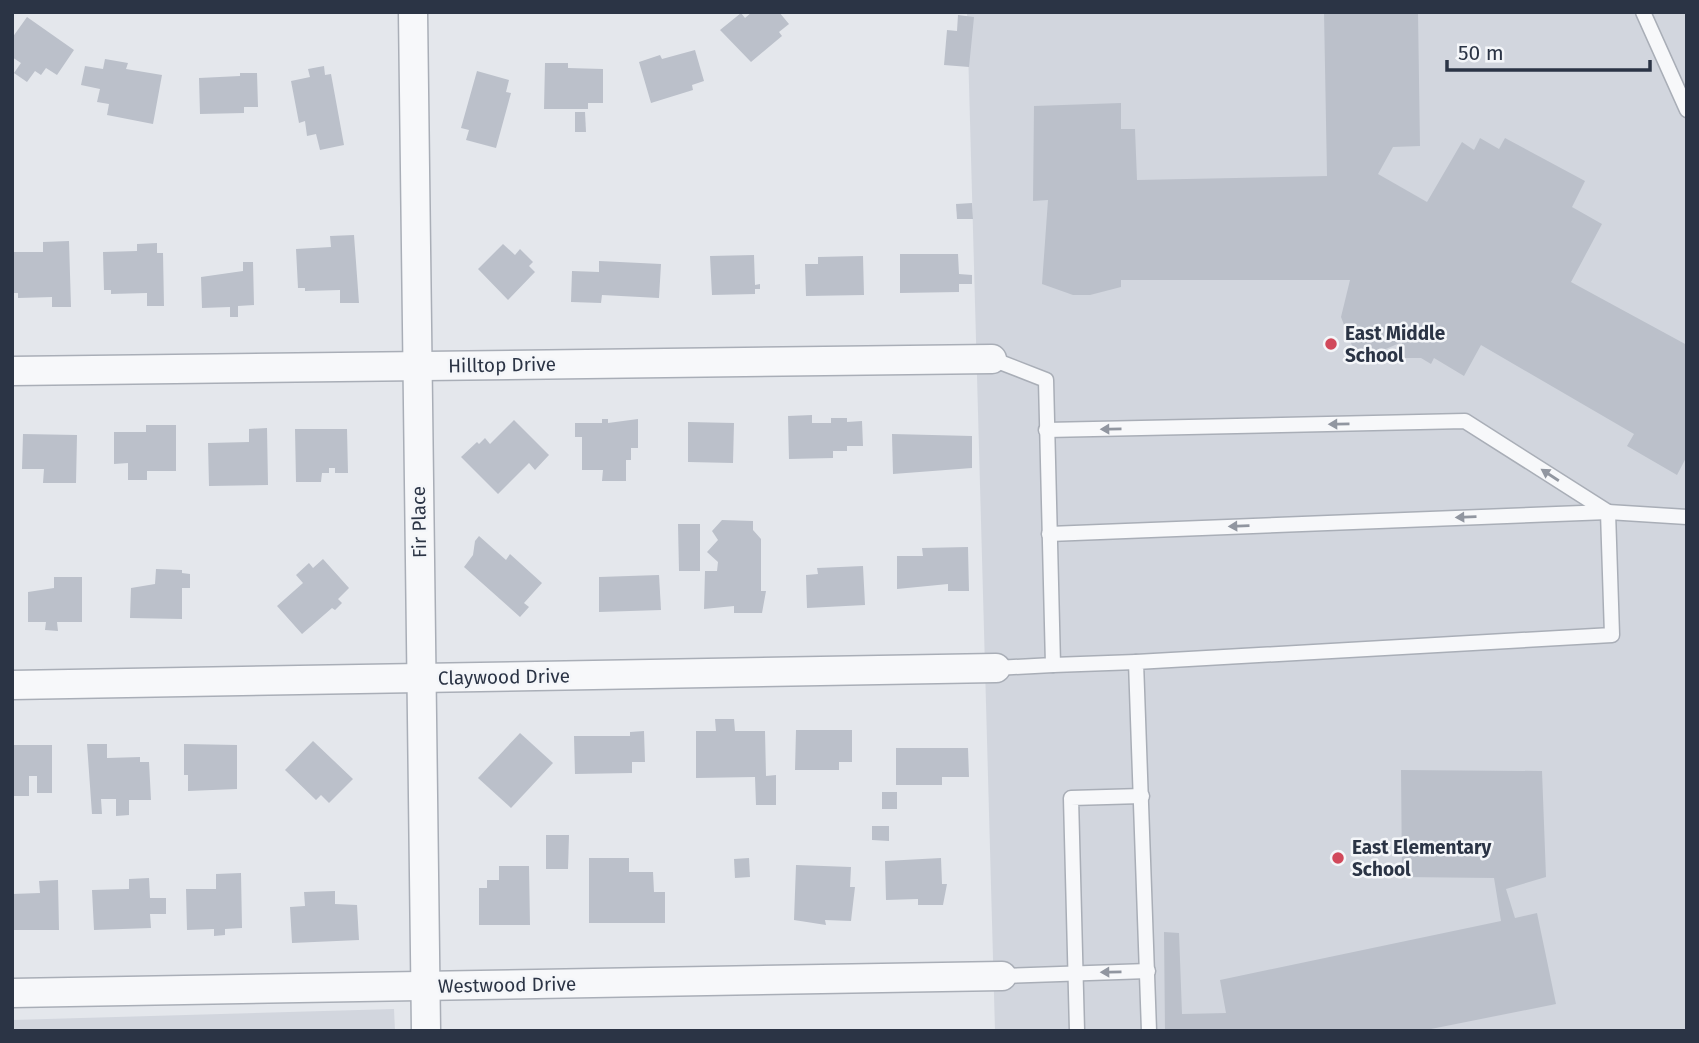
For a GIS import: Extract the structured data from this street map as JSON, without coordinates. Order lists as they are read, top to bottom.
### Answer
{
  "streets": {
    "street": [
      "Hilltop Drive",
      "Fir Place",
      "Claywood Drive",
      "Westwood Drive"
    ]
  },
  "crossings": [
    ["Hilltop Drive", "Fir Place"],
    ["Fir Place", "Claywood Drive"],
    ["Fir Place", "Westwood Drive"]
  ],
  "places": ["East Middle School", "East Elementary School"],
  "scale_bar": "50 m"
}
